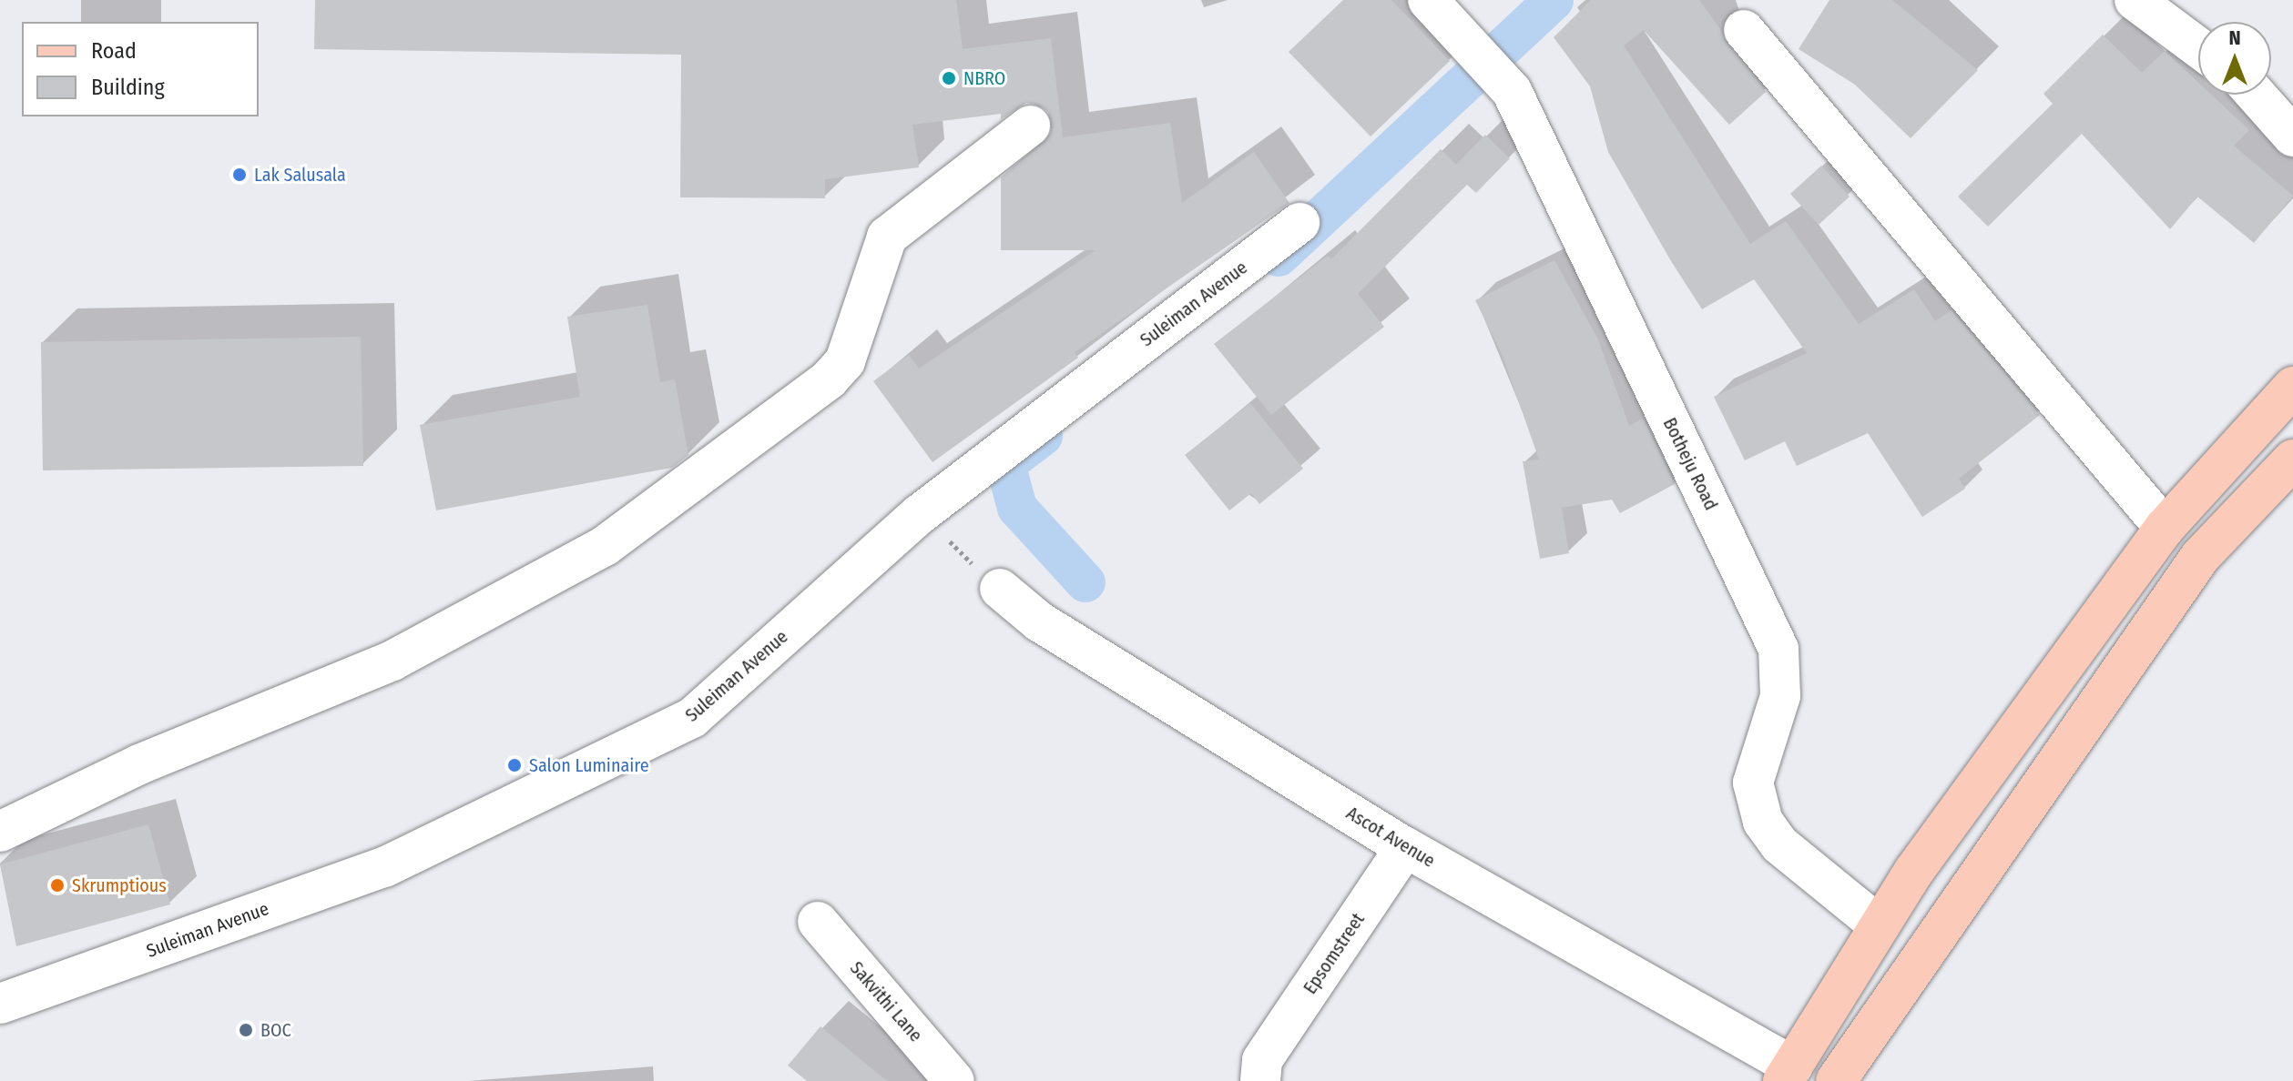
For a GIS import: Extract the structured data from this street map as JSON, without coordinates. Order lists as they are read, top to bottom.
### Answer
{
  "streets": {
    "street": [
      "Suleiman Avenue",
      "Botheju Road",
      "Ascot Avenue",
      "Epsomstreet",
      "Sakvithi Lane"
    ]
  },
  "crossings": [
    ["Ascot Avenue", "Epsomstreet"]
  ],
  "places": [
    "NBRO",
    "Lak Salusala",
    "Salon Luminaire",
    "Skrumptious",
    "BOC"
  ],
  "legend": ["Road", "Building"],
  "north": "top"
}
